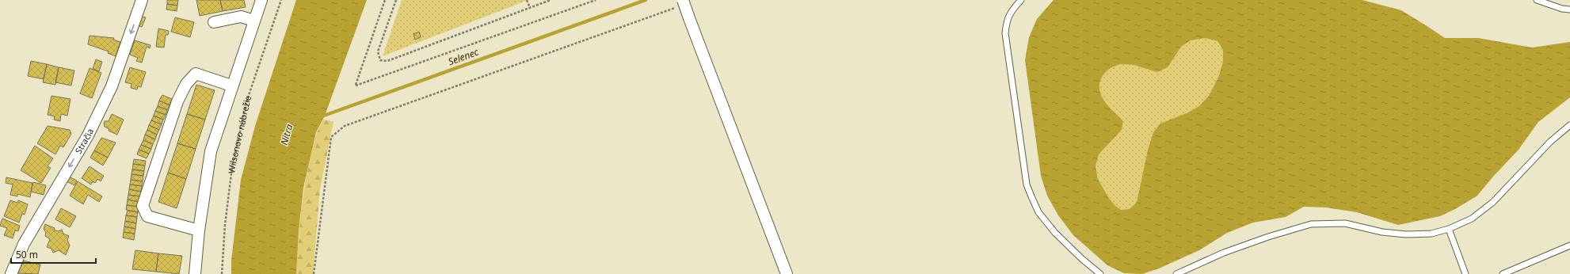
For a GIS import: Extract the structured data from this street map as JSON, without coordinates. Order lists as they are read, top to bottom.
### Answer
{
  "streets": {
    "street": ["Stračia"],
    "path": ["Wilsonovo nábrežie"]
  },
  "one_way": ["Stračia"],
  "water": ["Selenec", "Nitra"],
  "scale_bar": "50 m"
}
